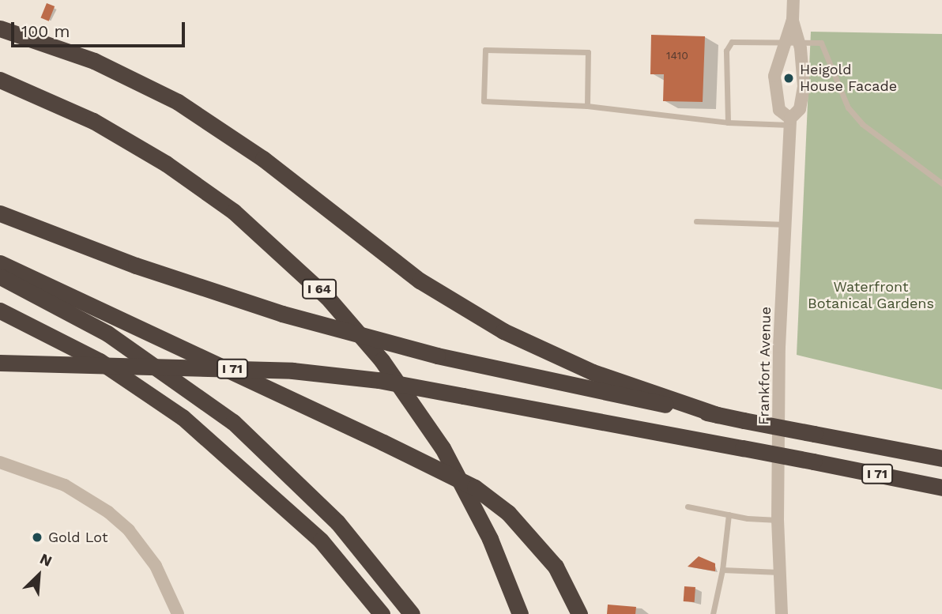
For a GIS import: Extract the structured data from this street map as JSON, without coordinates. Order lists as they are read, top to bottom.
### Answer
{
  "streets": {
    "highway": ["I 64", "I 71"],
    "street": ["Frankfort Avenue"]
  },
  "parks": ["Waterfront Botanical Gardens"],
  "places": ["Heigold House Facade", "Gold Lot"],
  "house_numbers": ["1410"],
  "scale_bar": "100 m",
  "north": "top right"
}
